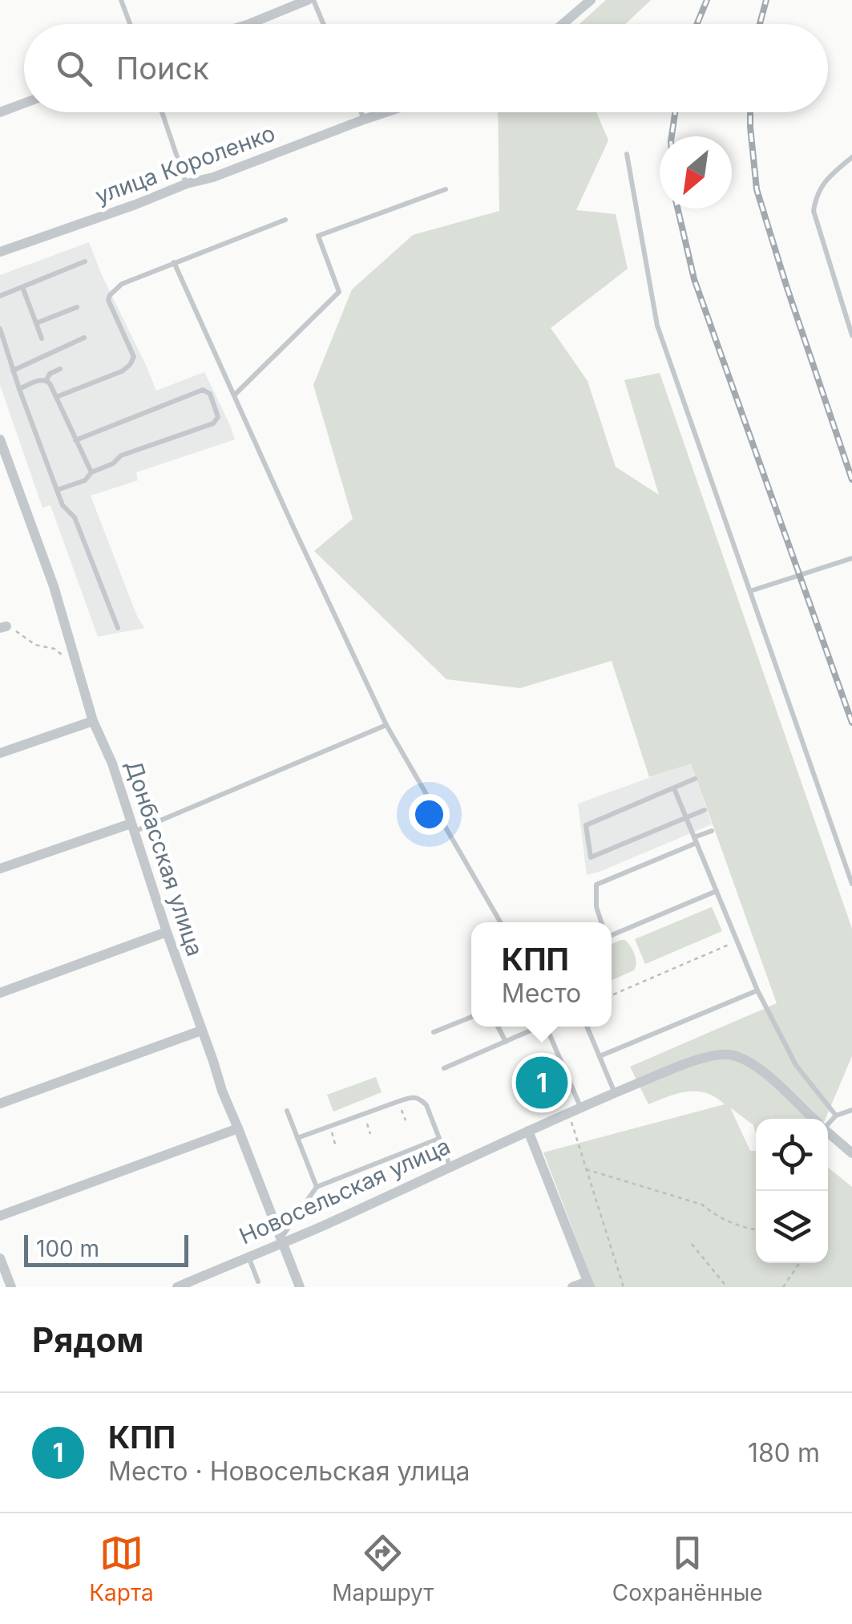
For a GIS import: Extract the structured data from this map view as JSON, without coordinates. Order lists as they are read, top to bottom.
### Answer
{
  "streets": {
    "street": ["улица Короленко", "Донбасская улица", "Новосельская улица"]
  },
  "crossings": [
    ["Донбасская улица", "Новосельская улица"]
  ],
  "scale_bar": "100 m",
  "north": "bottom left",
  "page": {
    "search": "Поиск",
    "popup": ["КПП", "Место"],
    "pins": "1",
    "scale": "100 m",
    "heading": "Рядом",
    "list": [
      {
        "mark": "1",
        "name": "КПП",
        "note": "Место · Новосельская улица",
        "value": "180 m"
      }
    ],
    "nav": ["Карта", "Маршрут", "Сохранённые"]
  }
}
